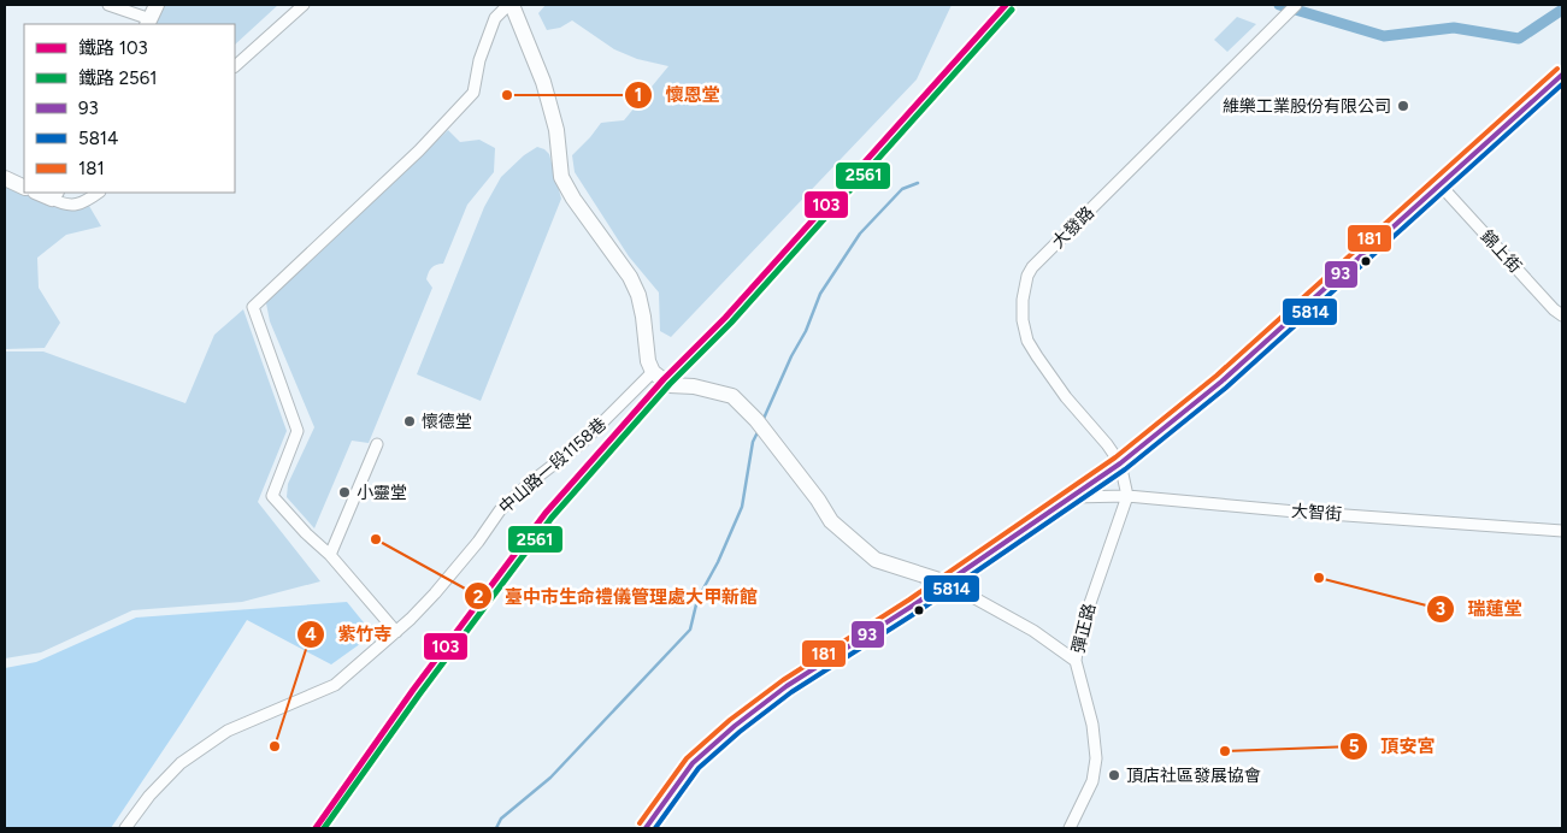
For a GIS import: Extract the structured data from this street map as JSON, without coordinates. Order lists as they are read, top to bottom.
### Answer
{
  "streets": {
    "street": [
      "大發路",
      "錦上街",
      "中山路一段1158巷",
      "大智街",
      "彈正路"
    ]
  },
  "crossings": [
    ["大智街", "彈正路"]
  ],
  "places": [
    "懷恩堂",
    "維樂工業股份有限公司",
    "懷德堂",
    "小靈堂",
    "臺中市生命禮儀管理處大甲新館",
    "瑞蓮堂",
    "紫竹寺",
    "頂安宮",
    "頂店社區發展協會"
  ],
  "lines": [
    "rail line 103",
    "rail line 2561",
    "transit line 181",
    "transit line 93",
    "transit line 5814"
  ],
  "legend": [
    "鐵路 103",
    "鐵路 2561",
    "93",
    "5814",
    "181"
  ]
}
